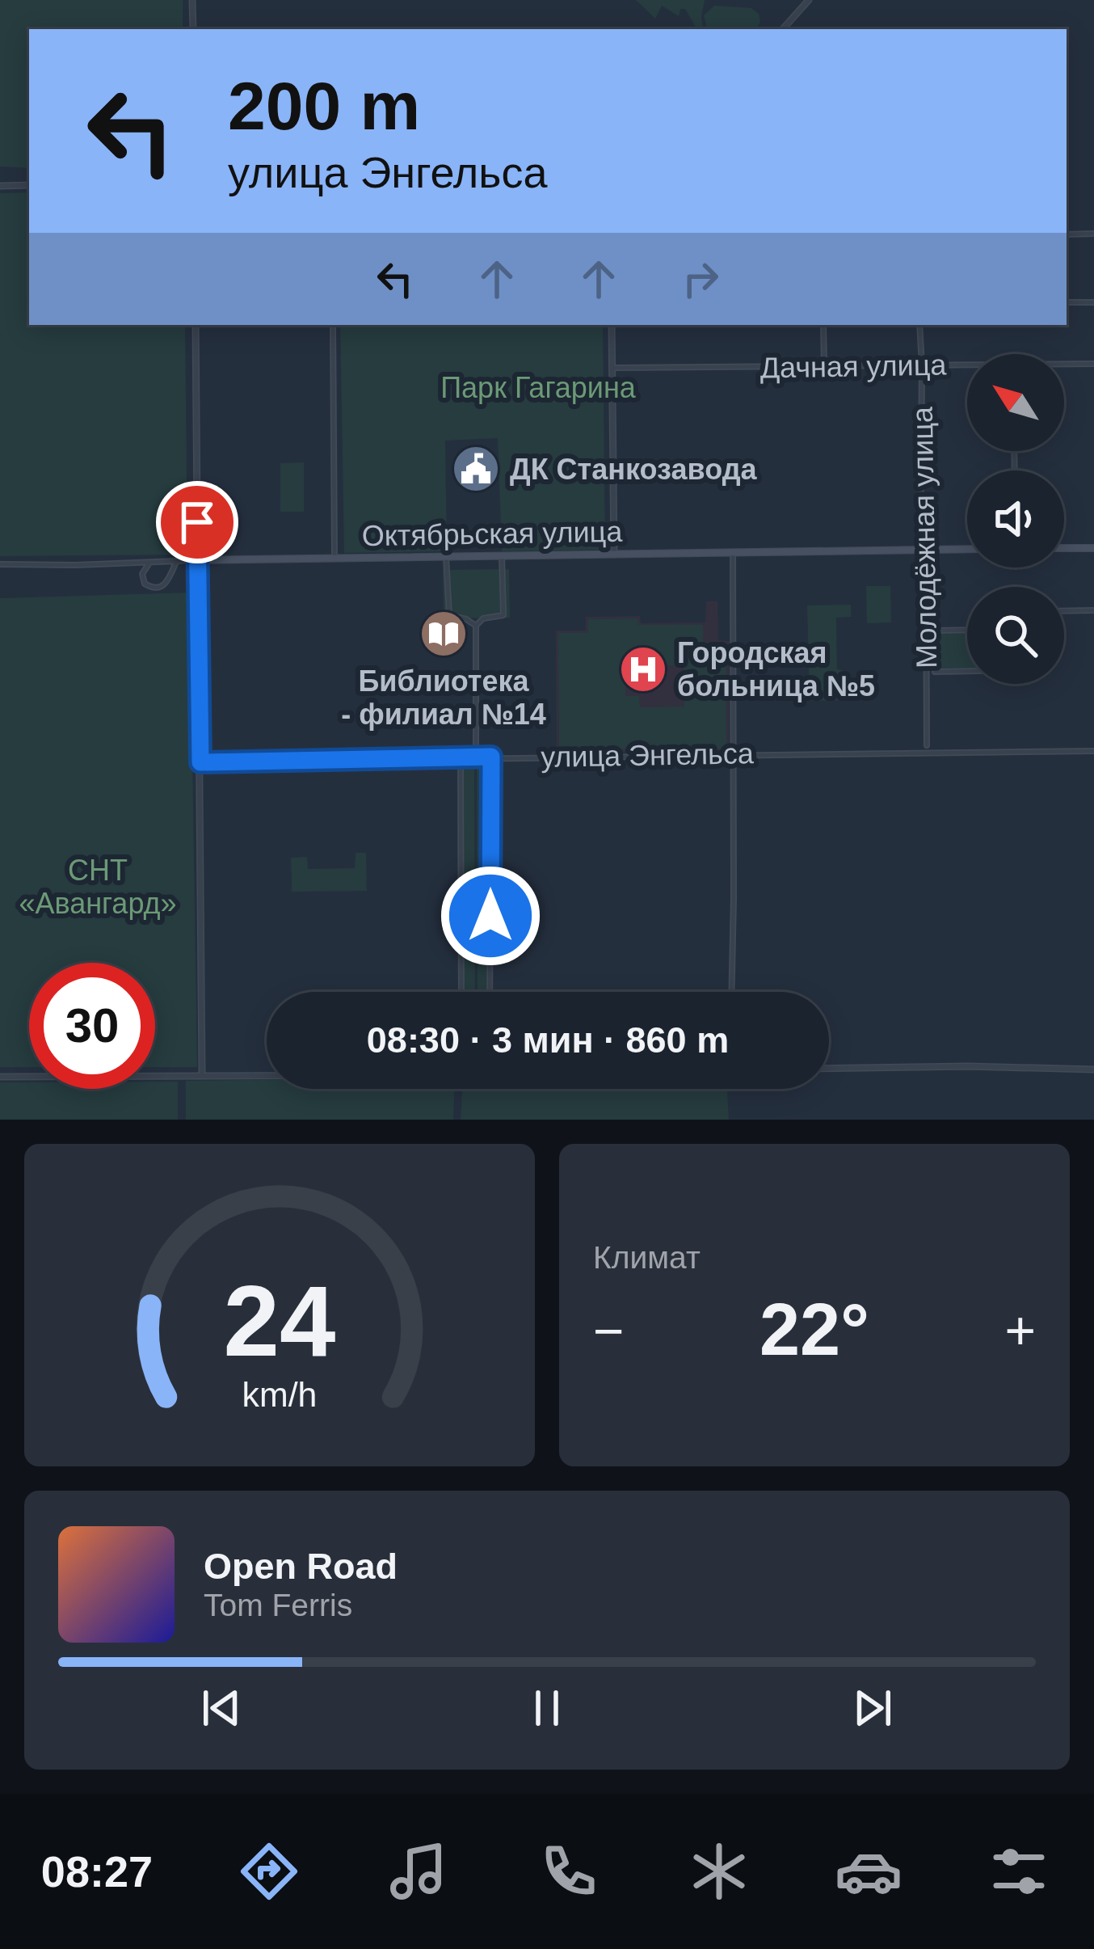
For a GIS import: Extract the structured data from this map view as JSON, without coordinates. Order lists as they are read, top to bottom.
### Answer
{
  "streets": {
    "main road": ["Октябрьская улица"],
    "street": ["Дачная улица", "Молодёжная улица", "улица Энгельса"]
  },
  "crossings": [
    ["Дачная улица", "Молодёжная улица"],
    ["Октябрьская улица", "Молодёжная улица"],
    ["Молодёжная улица", "улица Энгельса"]
  ],
  "parks": ["Парк Гагарина", "СНТ «Авангард»"],
  "places": {
    "public building": ["ДК Станкозавода"],
    "library": ["Библиотека - филиал №14"],
    "hospital": ["Городская больница №5"]
  },
  "north": "top left",
  "page": {
    "turn": ["200 m", "улица Энгельса"],
    "limit": "30",
    "trip": "08:30 · 3 мин · 860 m",
    "tile": "Климат",
    "heat": ["−", "22°", "+"],
    "song": ["Open Road", "Tom Ferris"],
    "tabs": "08:27",
    "gauge": ["24", "km/h"]
  }
}
